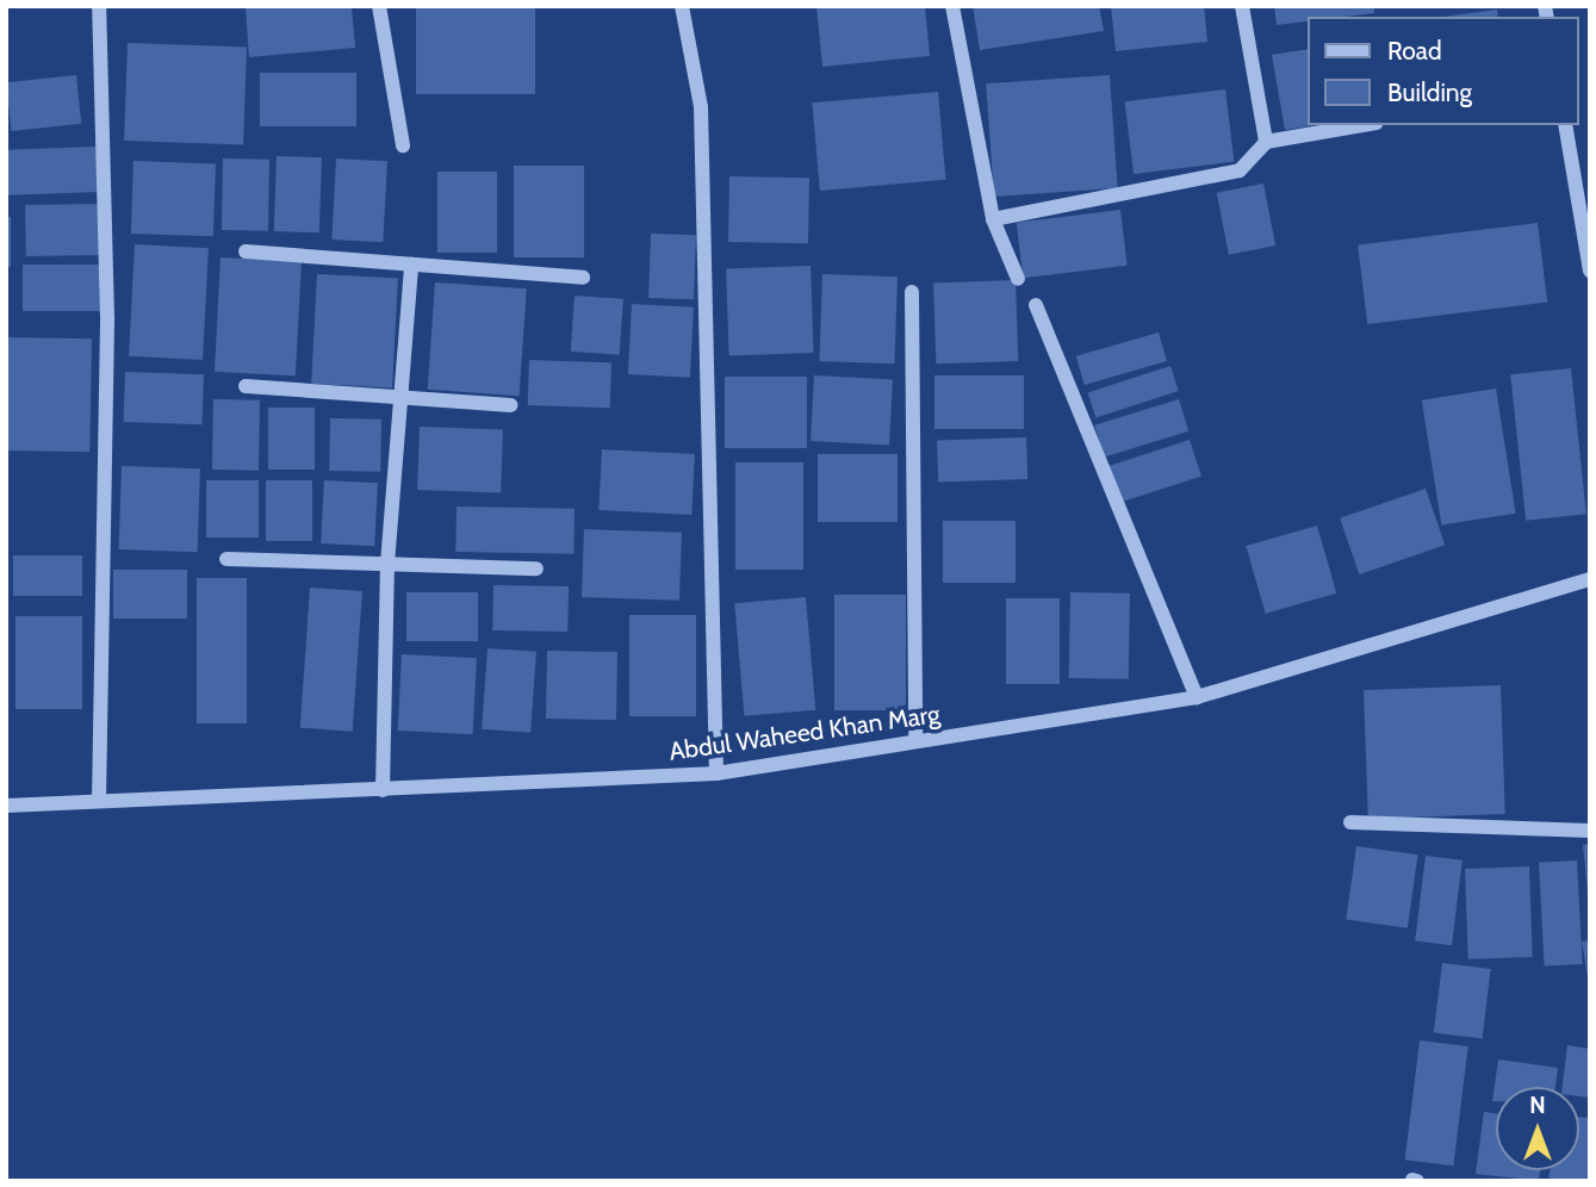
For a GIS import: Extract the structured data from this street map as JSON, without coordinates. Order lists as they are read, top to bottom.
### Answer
{
  "streets": {
    "street": ["Abdul Waheed Khan Marg"]
  },
  "legend": ["Road", "Building"],
  "north": "top"
}
